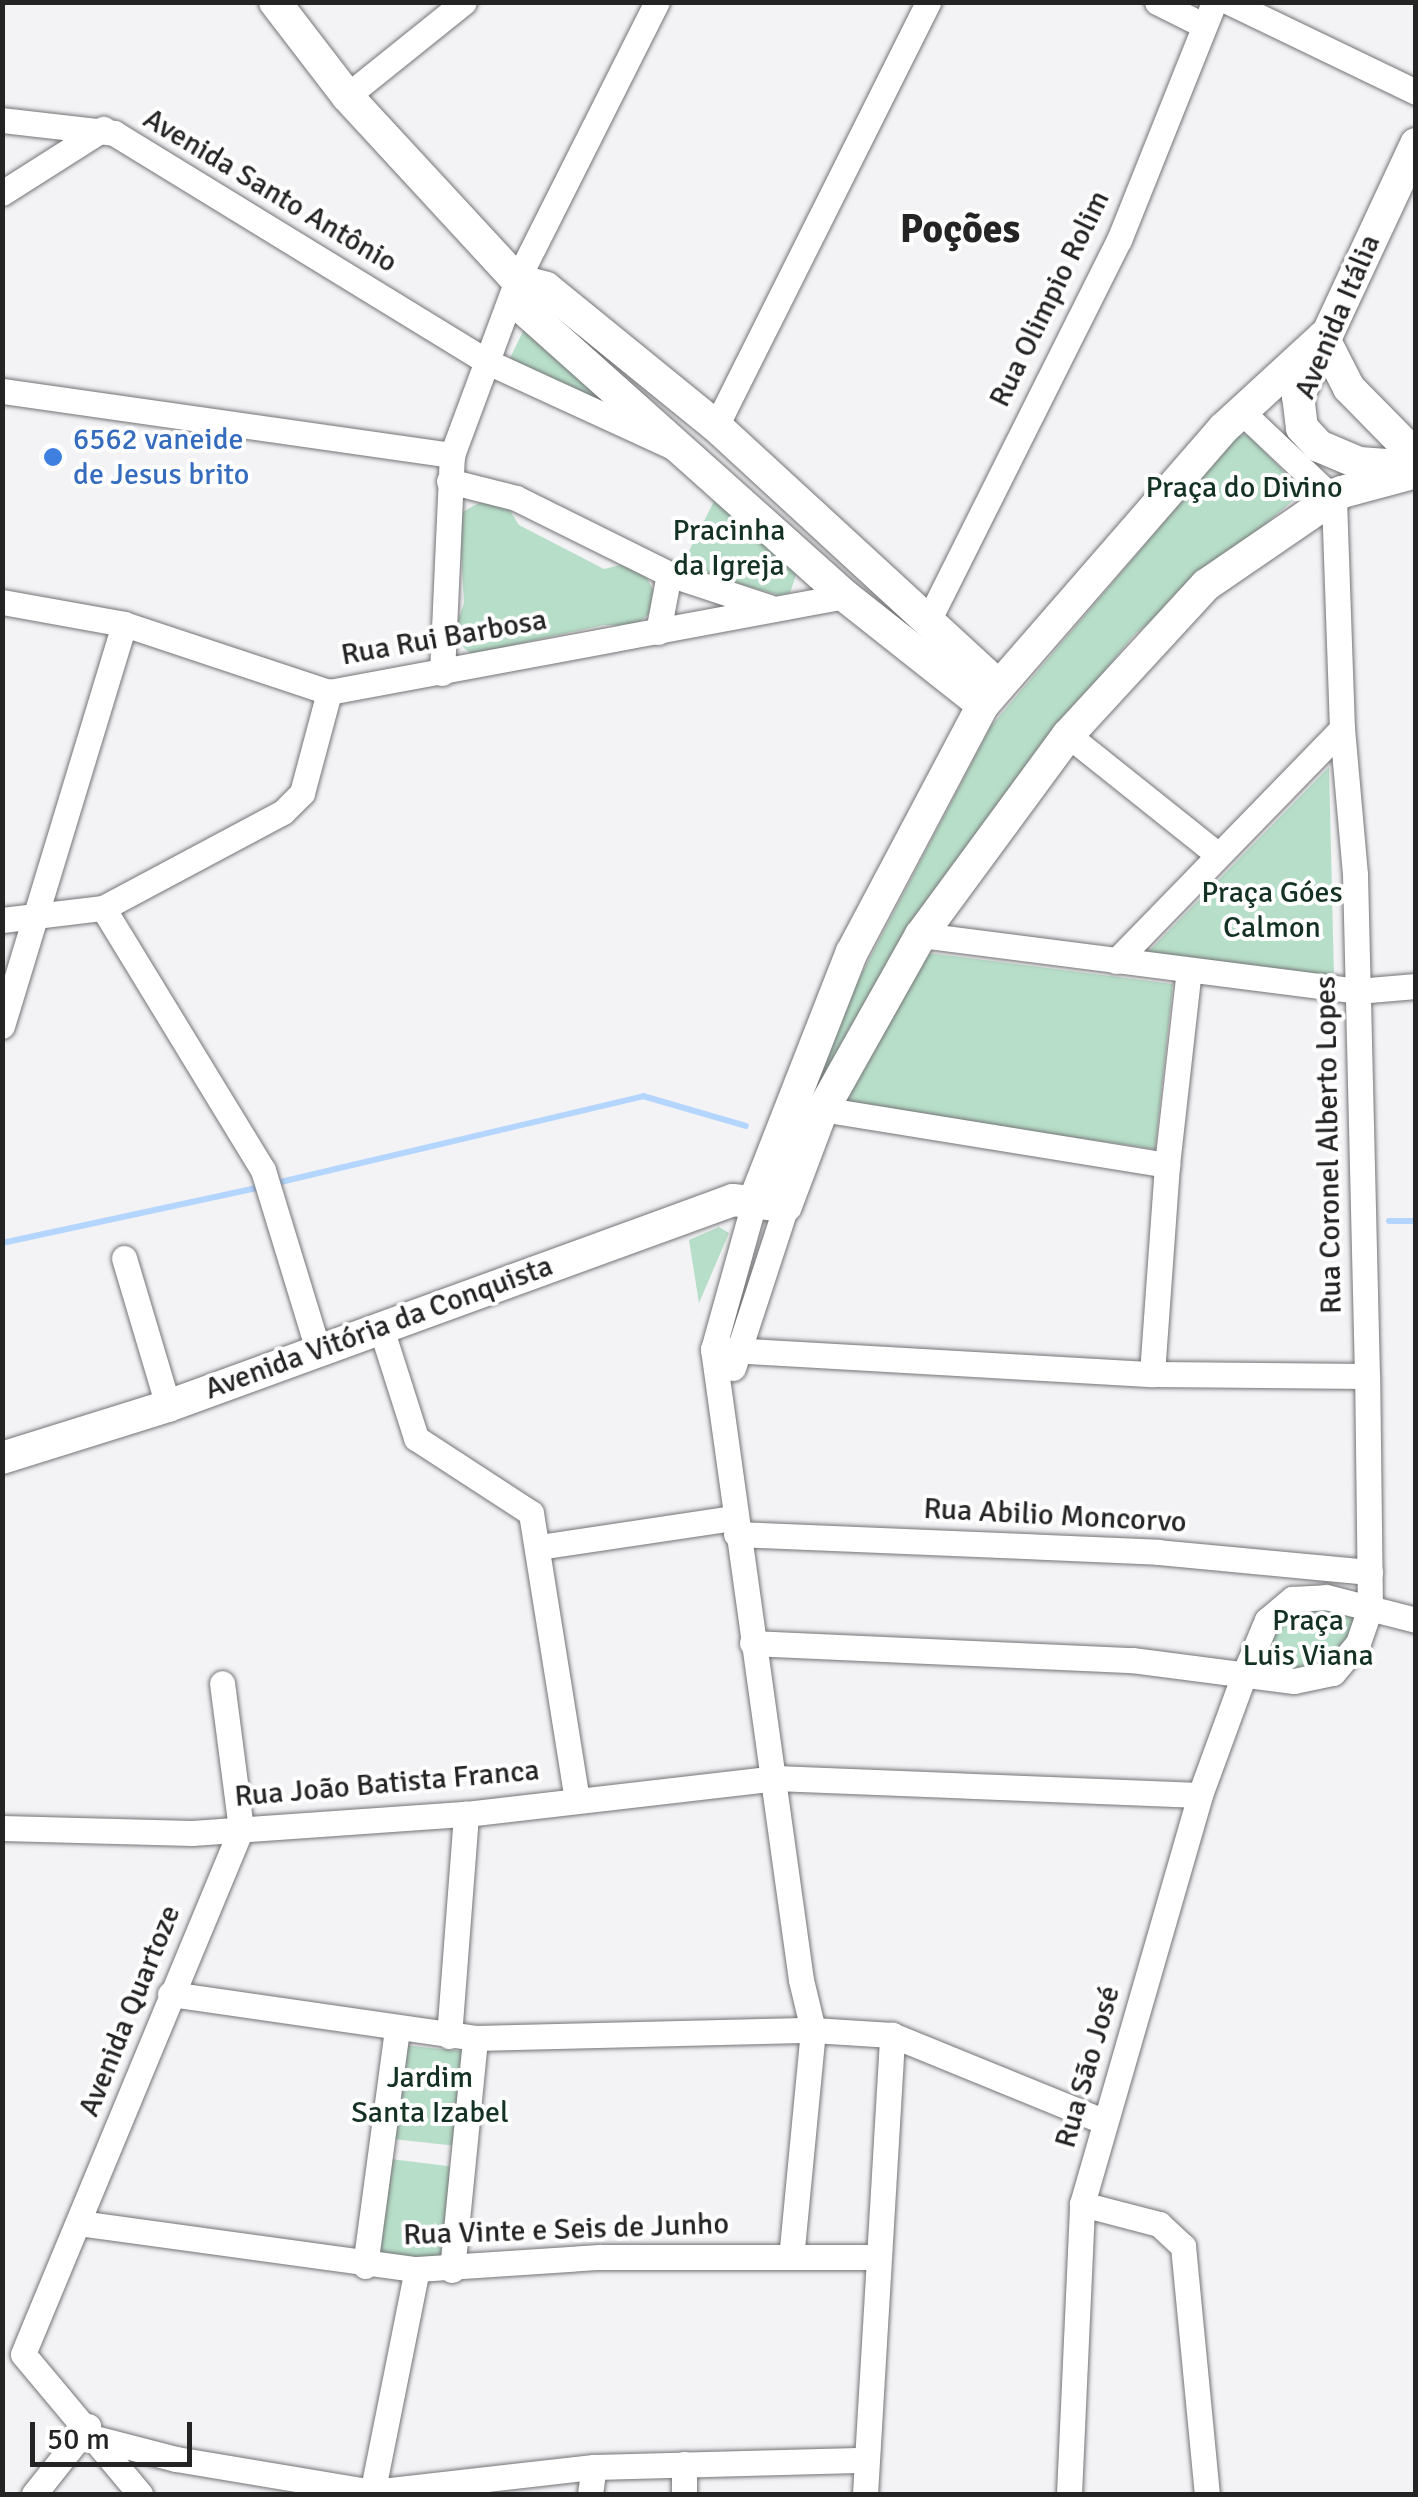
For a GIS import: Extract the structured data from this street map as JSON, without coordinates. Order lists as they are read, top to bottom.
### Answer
{
  "streets": {
    "main road": ["Avenida Itália", "Avenida Vitória da Conquista"],
    "street": [
      "Avenida Santo Antônio",
      "Rua Olimpio Rolim",
      "Rua Rui Barbosa",
      "Rua Coronel Alberto Lopes",
      "Rua Abilio Moncorvo",
      "Rua João Batista Franca",
      "Avenida Quartoze",
      "Rua São José",
      "Rua Vinte e Seis de Junho"
    ]
  },
  "crossings": [
    ["Rua Coronel Alberto Lopes", "Rua Abilio Moncorvo"],
    ["Rua Coronel Alberto Lopes", "Rua São José"],
    ["Rua João Batista Franca", "Avenida Quartoze"],
    ["Rua João Batista Franca", "Rua São José"],
    ["Avenida Quartoze", "Rua Vinte e Seis de Junho"]
  ],
  "districts": ["Poções"],
  "parks": [
    "Praça do Divino",
    "Pracinha da Igreja",
    "Praça Góes Calmon",
    "Praça Luis Viana",
    "Jardim Santa Izabel"
  ],
  "places": ["6562 vaneide de Jesus brito"],
  "scale_bar": "50 m"
}
